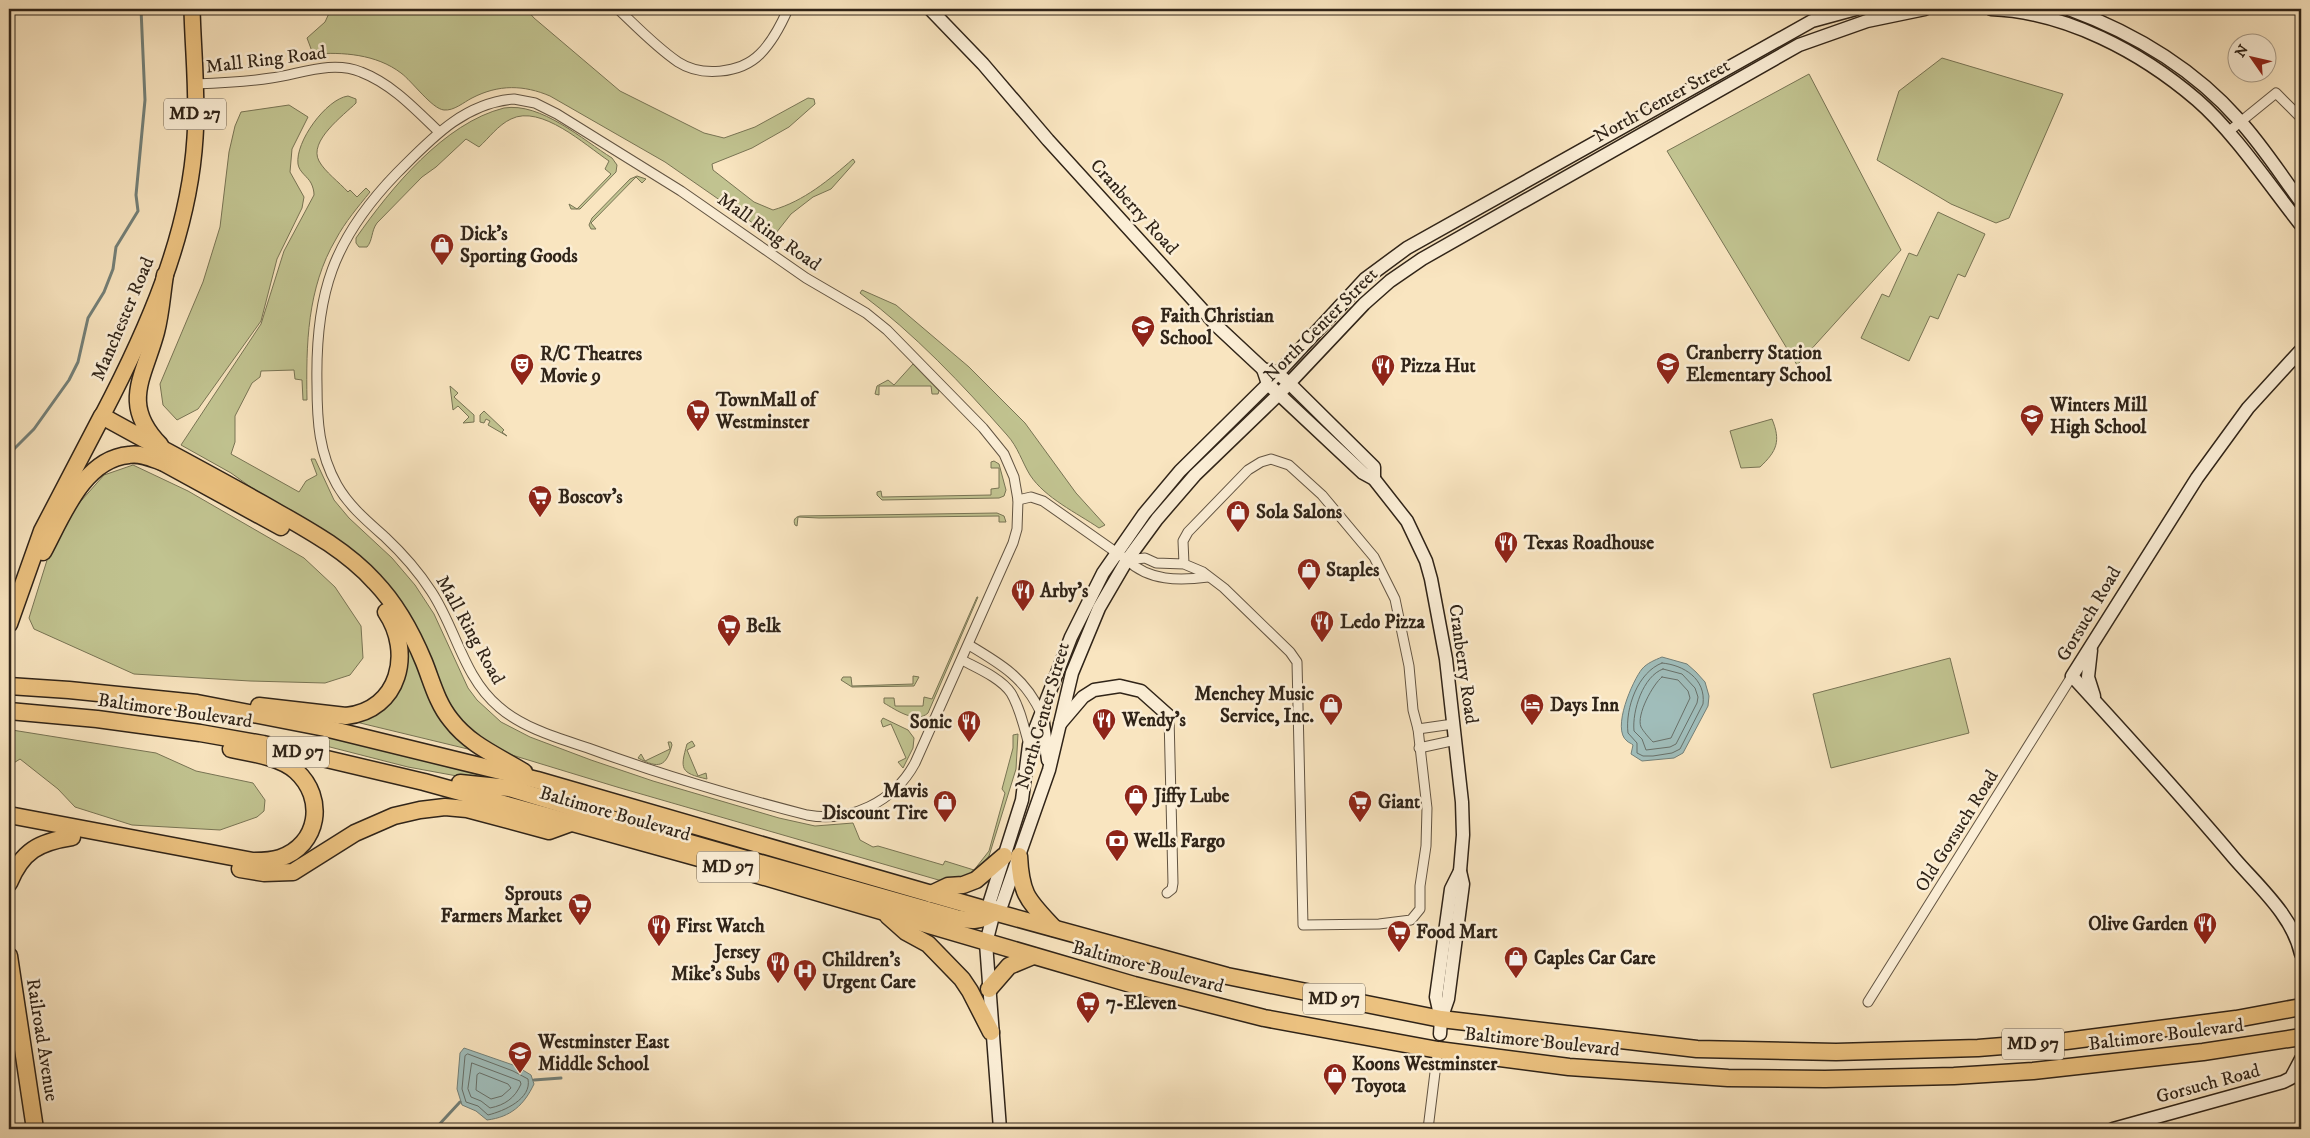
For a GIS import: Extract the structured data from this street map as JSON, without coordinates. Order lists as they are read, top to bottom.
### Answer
{
  "streets": {
    "highway": [
      "MD 27",
      "Manchester Road",
      "Baltimore Boulevard",
      "MD 97",
      "Railroad Avenue"
    ],
    "street": [
      "Mall Ring Road",
      "North Center Street",
      "Cranberry Road",
      "Gorsuch Road",
      "Old Gorsuch Road"
    ]
  },
  "crossings": [
    ["Mall Ring Road", "Manchester Road"],
    ["North Center Street", "Cranberry Road"],
    ["North Center Street", "Baltimore Boulevard"],
    ["Cranberry Road", "Baltimore Boulevard"],
    ["Gorsuch Road", "Old Gorsuch Road"]
  ],
  "places": {
    "shop": [
      "Dick's Sporting Goods",
      "Sola Salons",
      "Staples",
      "Menchey Music Service, Inc.",
      "Jiffy Lube",
      "Mavis Discount Tire",
      "Caples Car Care",
      "Koons Westminster Toyota"
    ],
    "school or university": [
      "Faith Christian School",
      "Cranberry Station Elementary School",
      "Winters Mill High School",
      "Westminster East Middle School"
    ],
    "theatre": ["R/C Theatres Movie 9"],
    "restaurant": [
      "Pizza Hut",
      "Texas Roadhouse",
      "Arby's",
      "Ledo Pizza",
      "Wendy's",
      "Sonic",
      "Olive Garden",
      "First Watch",
      "Jersey Mike's Subs"
    ],
    "supermarket": [
      "TownMall of Westminster",
      "Boscov's",
      "Belk",
      "Giant",
      "Sprouts Farmers Market",
      "Food Mart",
      "7-Eleven"
    ],
    "hotel": ["Days Inn"],
    "bank": ["Wells Fargo"],
    "hospital": ["Children’s Urgent Care"]
  },
  "north": "top left"
}
